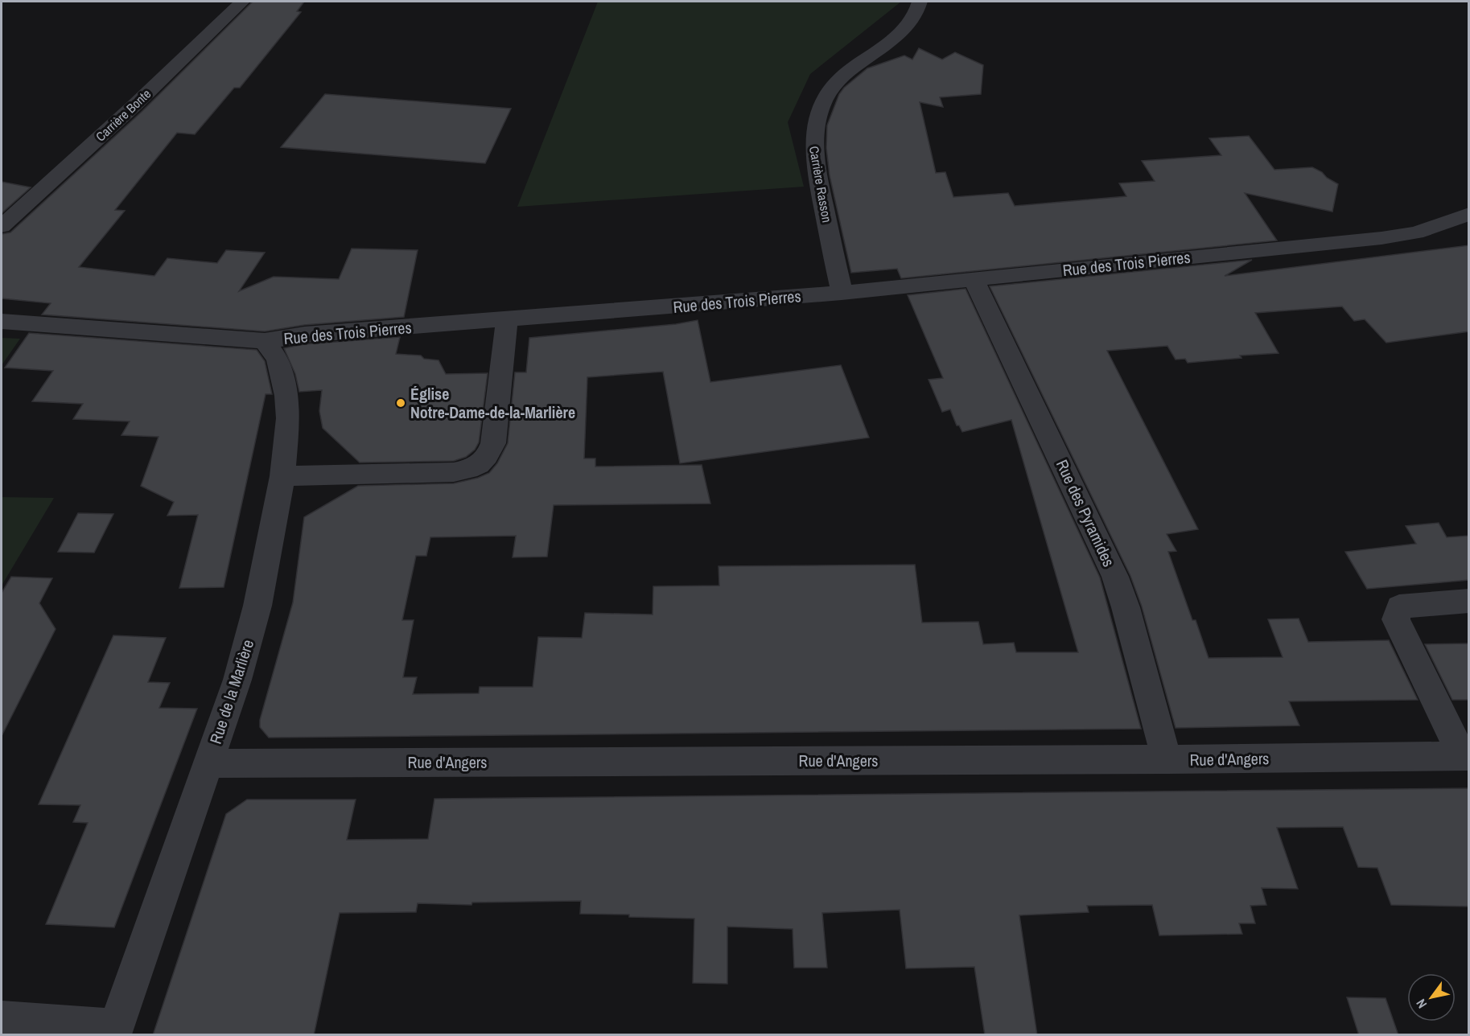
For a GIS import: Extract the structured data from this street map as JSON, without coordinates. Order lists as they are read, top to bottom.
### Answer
{
  "streets": {
    "street": [
      "Carrière Bonte",
      "Carrière Rasson",
      "Rue des Trois Pierres",
      "Rue des Pyramides",
      "Rue de la Marlière",
      "Rue d'Angers"
    ]
  },
  "crossings": [
    ["Carrière Rasson", "Rue des Trois Pierres"],
    ["Rue des Trois Pierres", "Rue des Pyramides"],
    ["Rue des Trois Pierres", "Rue de la Marlière"],
    ["Rue des Pyramides", "Rue d'Angers"],
    ["Rue de la Marlière", "Rue d'Angers"]
  ],
  "places": ["Église Notre-Dame-de-la-Marlière"],
  "north": "bottom left"
}
